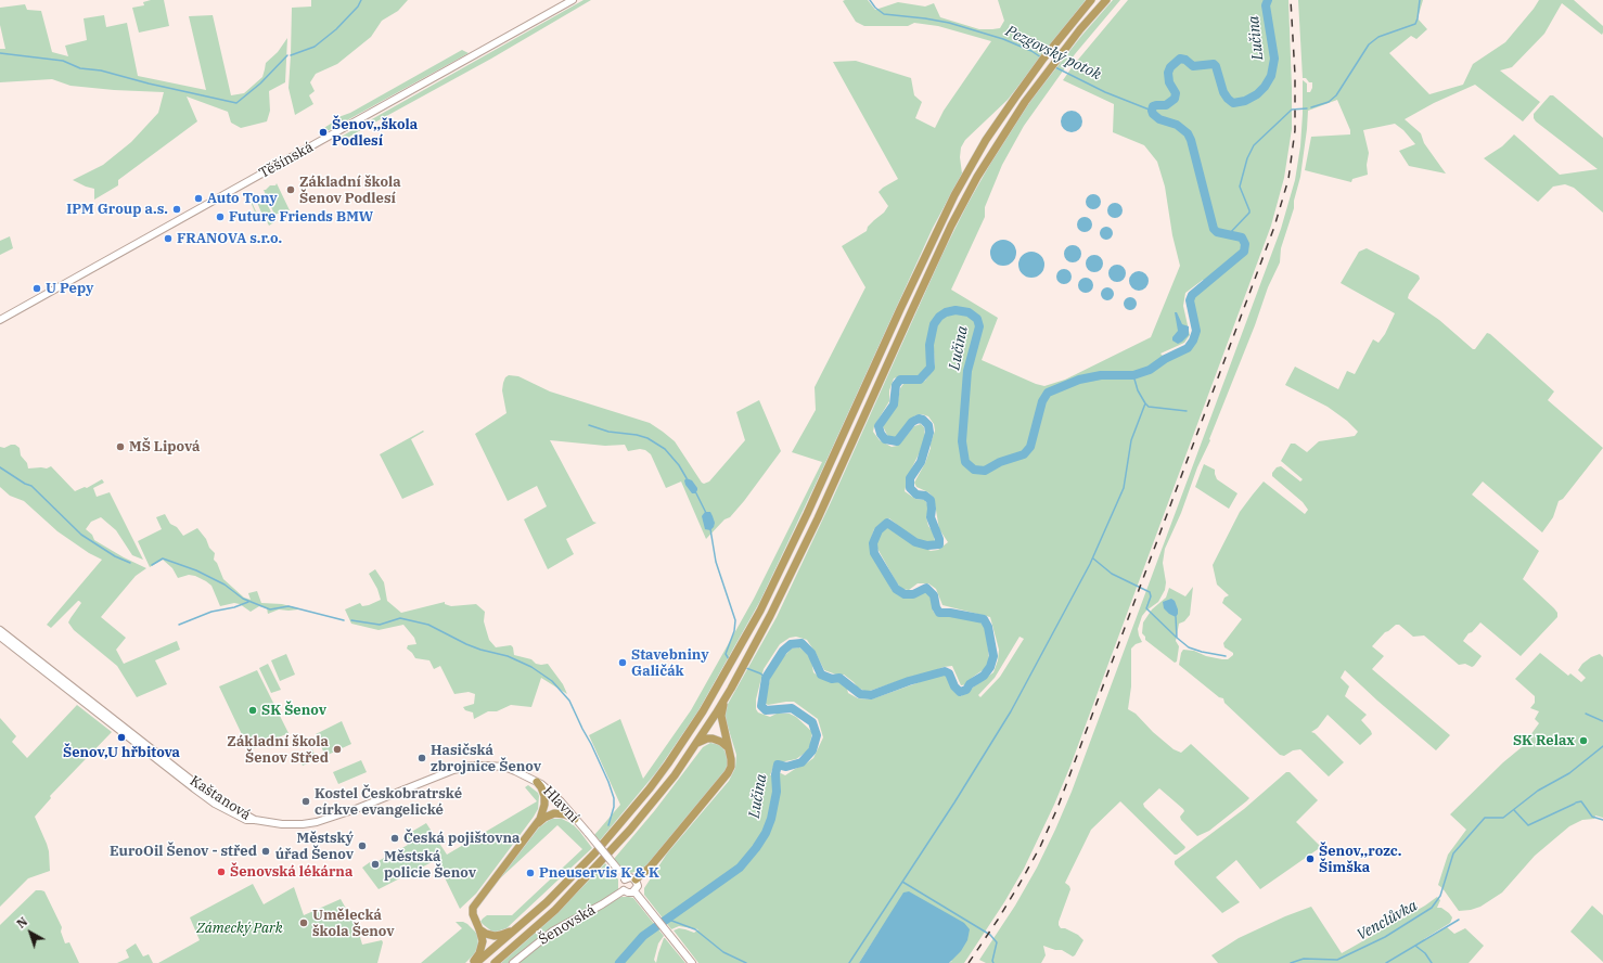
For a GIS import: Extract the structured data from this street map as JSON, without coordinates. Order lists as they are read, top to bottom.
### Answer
{
  "streets": {
    "main road": [
      "Těšínská",
      "Kaštanová",
      "Hlavní",
      "Šenovská"
    ]
  },
  "crossings": [
    ["Kaštanová", "Hlavní"],
    ["Hlavní", "Šenovská"]
  ],
  "water": ["Lučina", "Pezgovský potok", "Venclůvka"],
  "parks": ["Zámecký Park"],
  "places": [
    "Šenov,,škola Podlesí",
    "Základní škola Šenov Podlesí",
    "Auto Tony",
    "IPM Group a.s.",
    "Future Friends BMW",
    "FRANOVA s.r.o.",
    "U Pepy",
    "MŠ Lipová",
    "Stavebniny Galičák",
    "SK Šenov",
    "Šenov,U hřbitova",
    "SK Relax",
    "Základní škola Šenov Střed",
    "Hasičská zbrojnice Šenov",
    "Kostel Českobratrské církve evangelické",
    "Česká pojištovna",
    "Městský úřad Šenov",
    "EuroOil Šenov - střed",
    "Šenov,,rozc. Šimška",
    "Městská policie Šenov",
    "Šenovská lékárna",
    "Pneuservis K & K",
    "Umělecká škola Šenov"
  ],
  "north": "top left"
}
